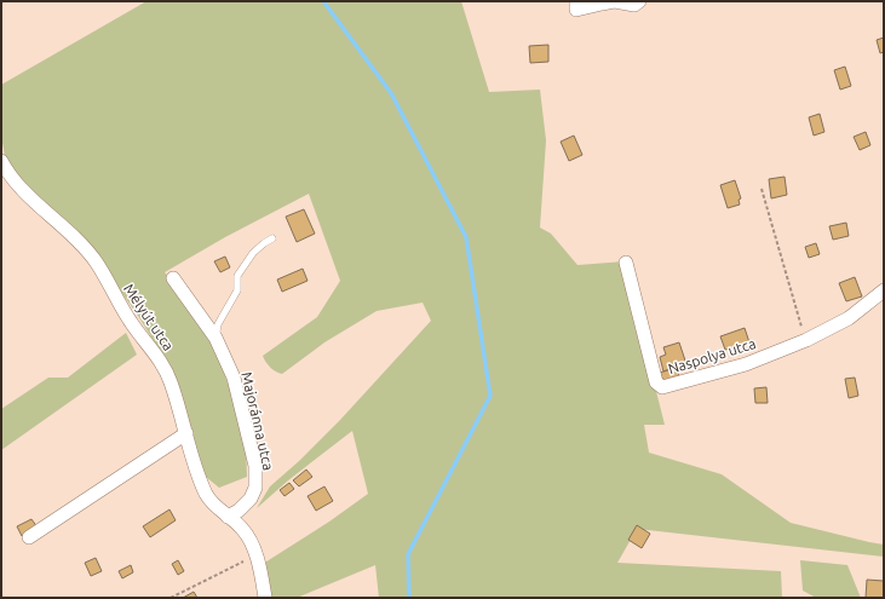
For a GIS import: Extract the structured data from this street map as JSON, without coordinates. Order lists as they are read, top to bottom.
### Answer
{
  "streets": {
    "street": ["Mélyút utca", "Naspolya utca", "Majoránna utca"]
  },
  "crossings": [
    ["Mélyút utca", "Majoránna utca"]
  ]
}
